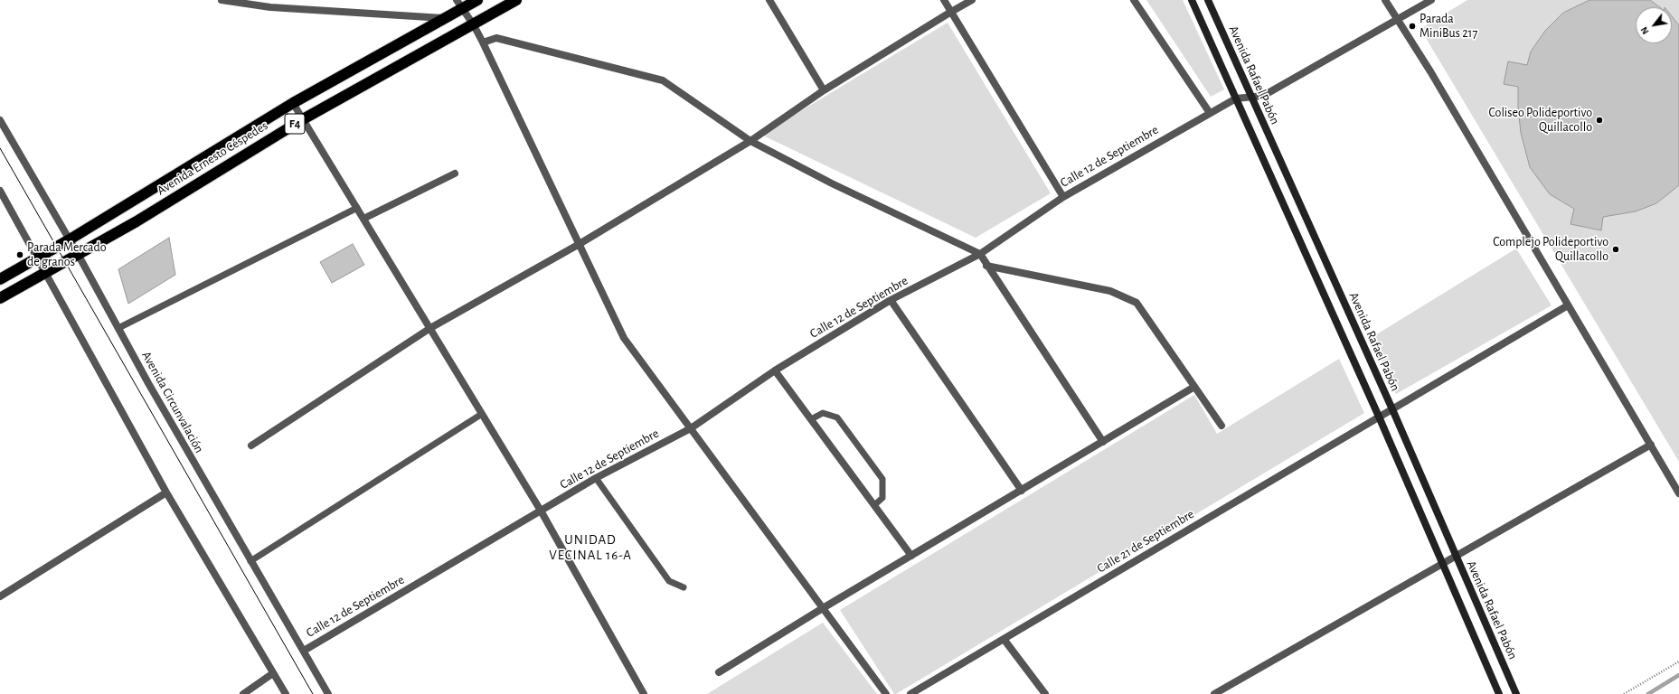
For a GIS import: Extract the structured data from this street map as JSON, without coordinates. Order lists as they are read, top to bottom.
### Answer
{
  "streets": {
    "highway": ["F4", "Avenida Ernesto Céspedes"],
    "main road": ["Avenida Rafael Pabón"],
    "street": ["Calle 12 de Septiembre", "Avenida Circunvalación", "Calle 21 de Septiembre"]
  },
  "crossings": [
    ["Avenida Rafael Pabón", "Calle 12 de Septiembre"],
    ["Avenida Rafael Pabón", "Calle 21 de Septiembre"],
    ["Calle 12 de Septiembre", "Avenida Circunvalación"],
    ["Avenida Ernesto Céspedes", "Avenida Circunvalación"]
  ],
  "districts": ["UNIDAD VECINAL 16-A"],
  "places": [
    "Parada MiniBus 217",
    "Coliseo Polideportivo Quillacollo",
    "Complejo Polideportivo Quillacollo",
    "Parada Mercado de granos"
  ],
  "north": "bottom left"
}
